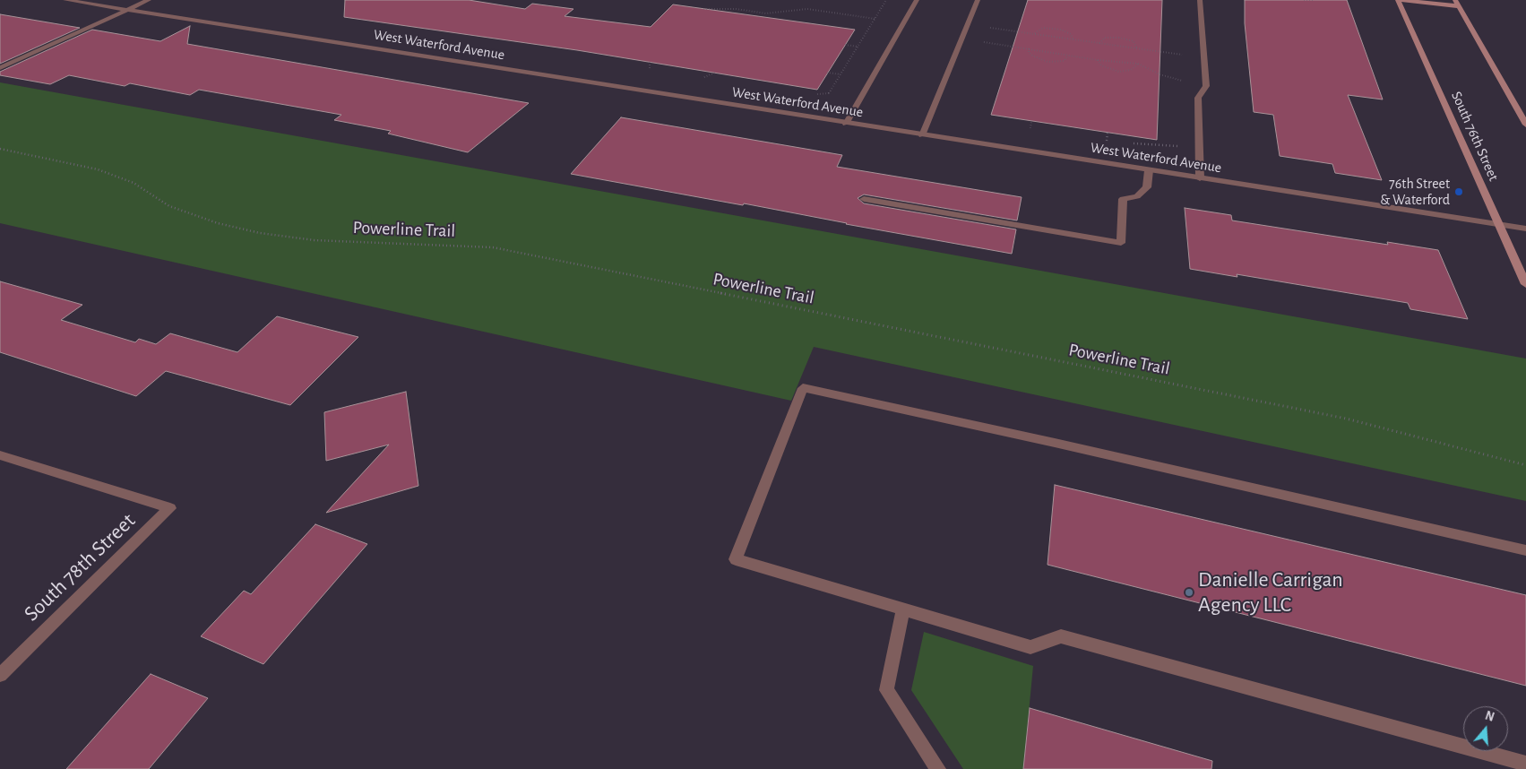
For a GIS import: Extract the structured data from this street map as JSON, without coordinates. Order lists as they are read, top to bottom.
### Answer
{
  "streets": {
    "main road": ["South 76th Street"],
    "street": ["West Waterford Avenue", "South 78th Street"],
    "path": ["Powerline Trail"]
  },
  "crossings": [
    ["West Waterford Avenue", "South 76th Street"]
  ],
  "places": ["76th Street & Waterford", "Danielle Carrigan Agency LLC"],
  "north": "top"
}
